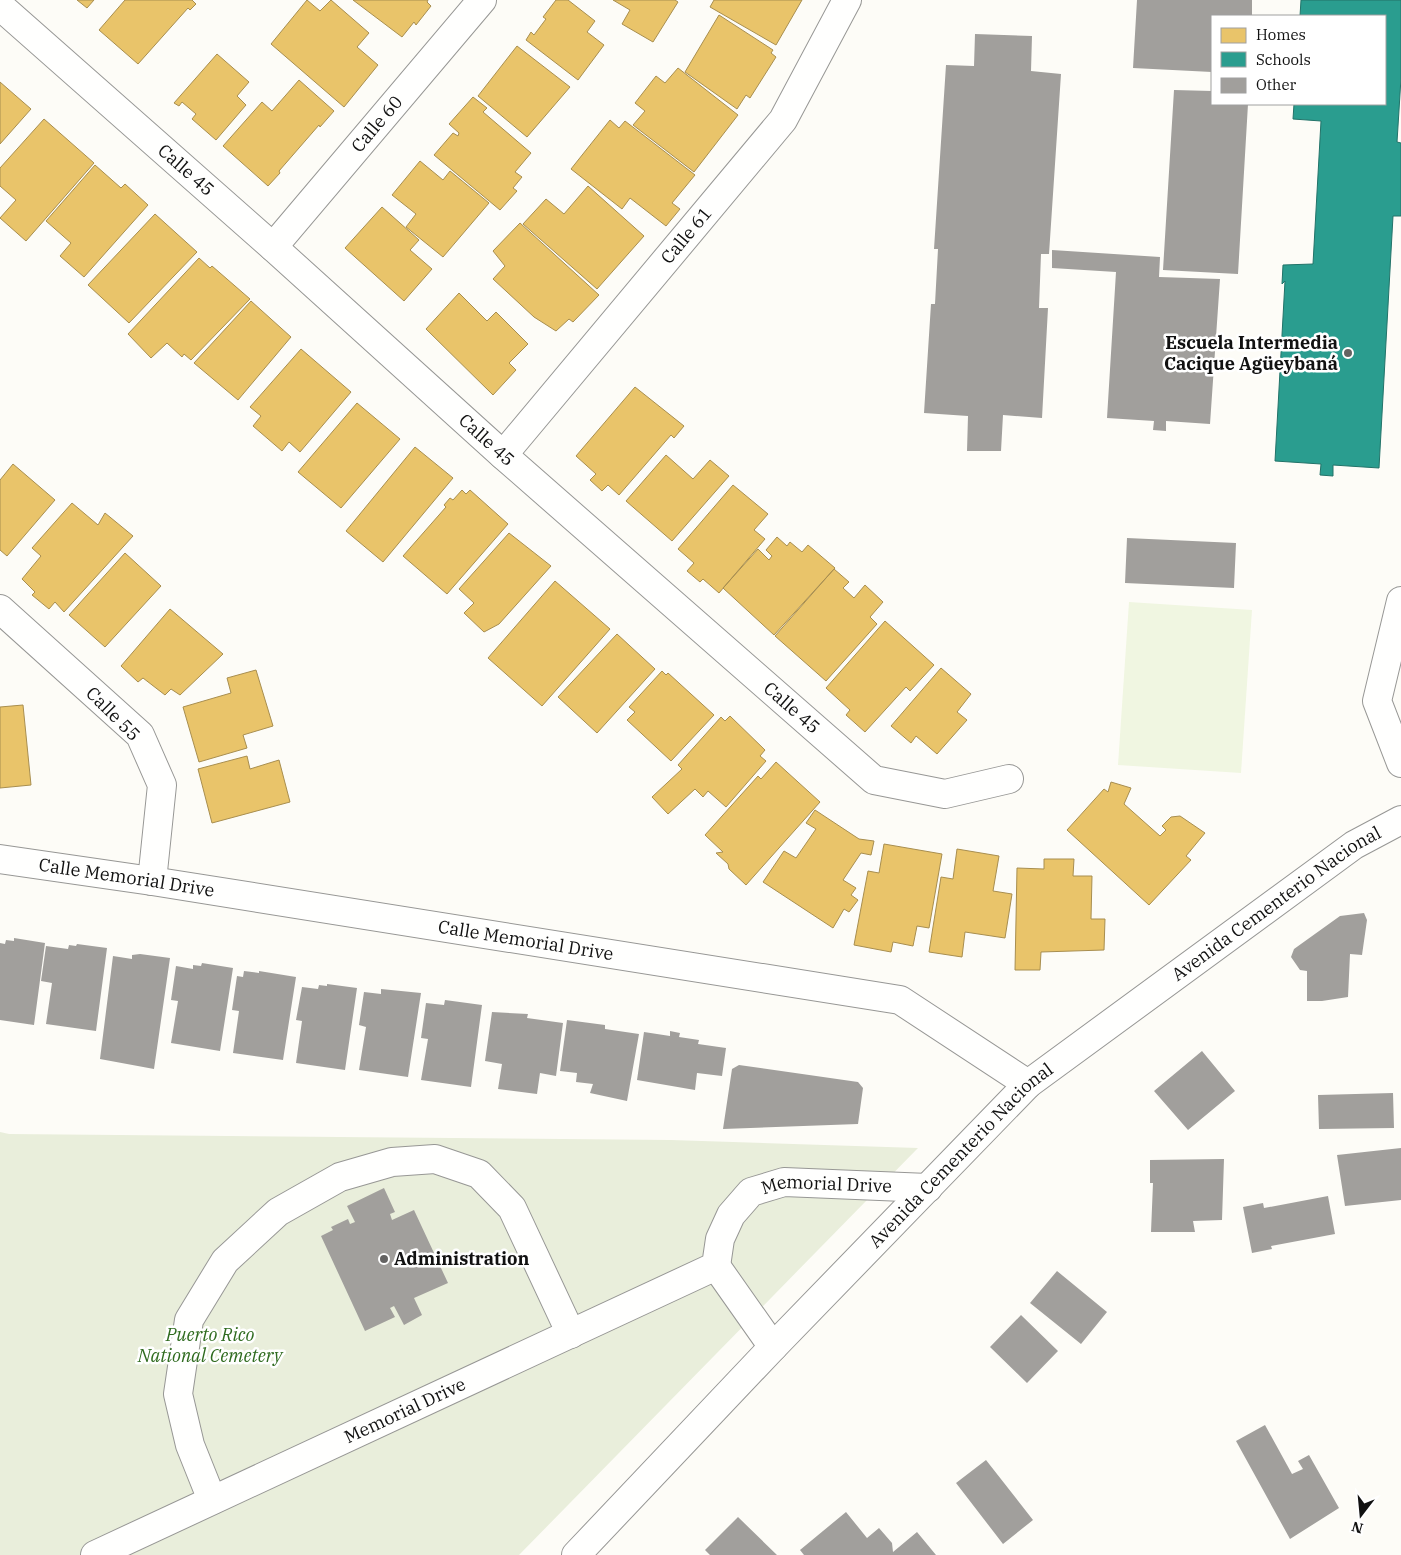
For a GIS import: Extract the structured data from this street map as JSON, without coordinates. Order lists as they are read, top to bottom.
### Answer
{
  "streets": {
    "street": [
      "Calle 60",
      "Calle 45",
      "Calle 61",
      "Calle 55",
      "Calle Memorial Drive",
      "Avenida Cementerio Nacional",
      "Memorial Drive"
    ]
  },
  "crossings": [
    ["Calle 60", "Calle 45"],
    ["Calle 45", "Calle 61"],
    ["Calle 55", "Calle Memorial Drive"],
    ["Calle Memorial Drive", "Avenida Cementerio Nacional"],
    ["Avenida Cementerio Nacional", "Memorial Drive"]
  ],
  "parks": ["Puerto Rico National Cemetery"],
  "places": ["Escuela Intermedia Cacique Agüeybaná", "Administration"],
  "legend": ["Homes", "Schools", "Other"],
  "north": "bottom"
}
